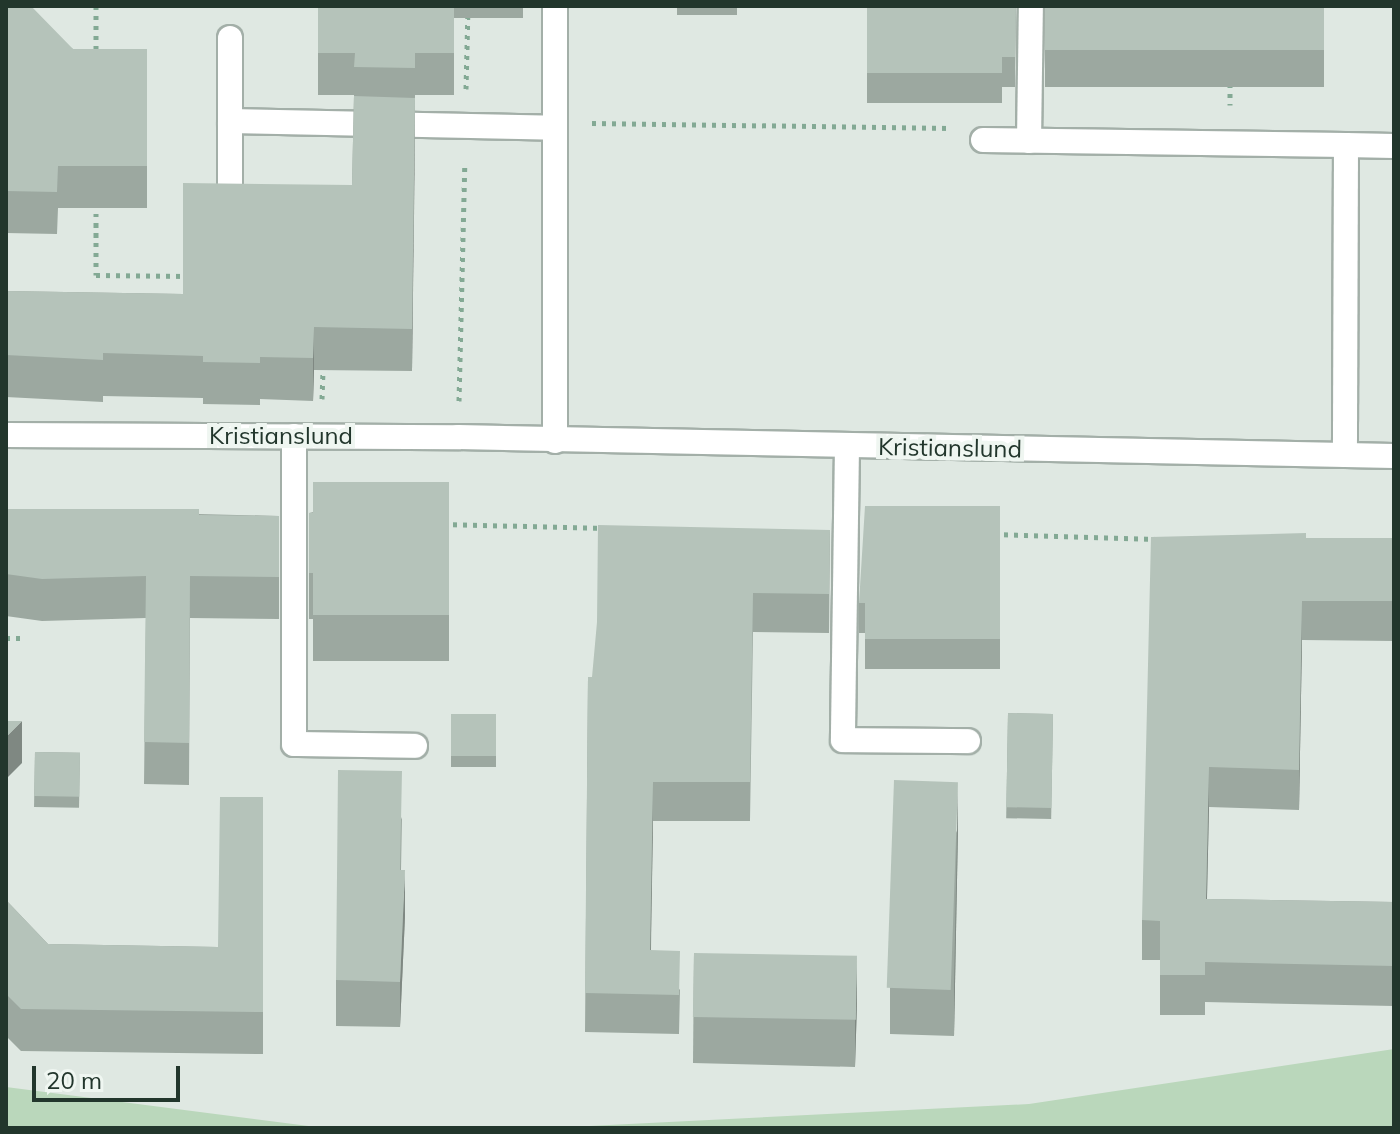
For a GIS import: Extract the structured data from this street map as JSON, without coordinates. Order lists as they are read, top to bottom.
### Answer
{
  "streets": {
    "street": ["Kristianslund"]
  },
  "scale_bar": "20 m"
}
